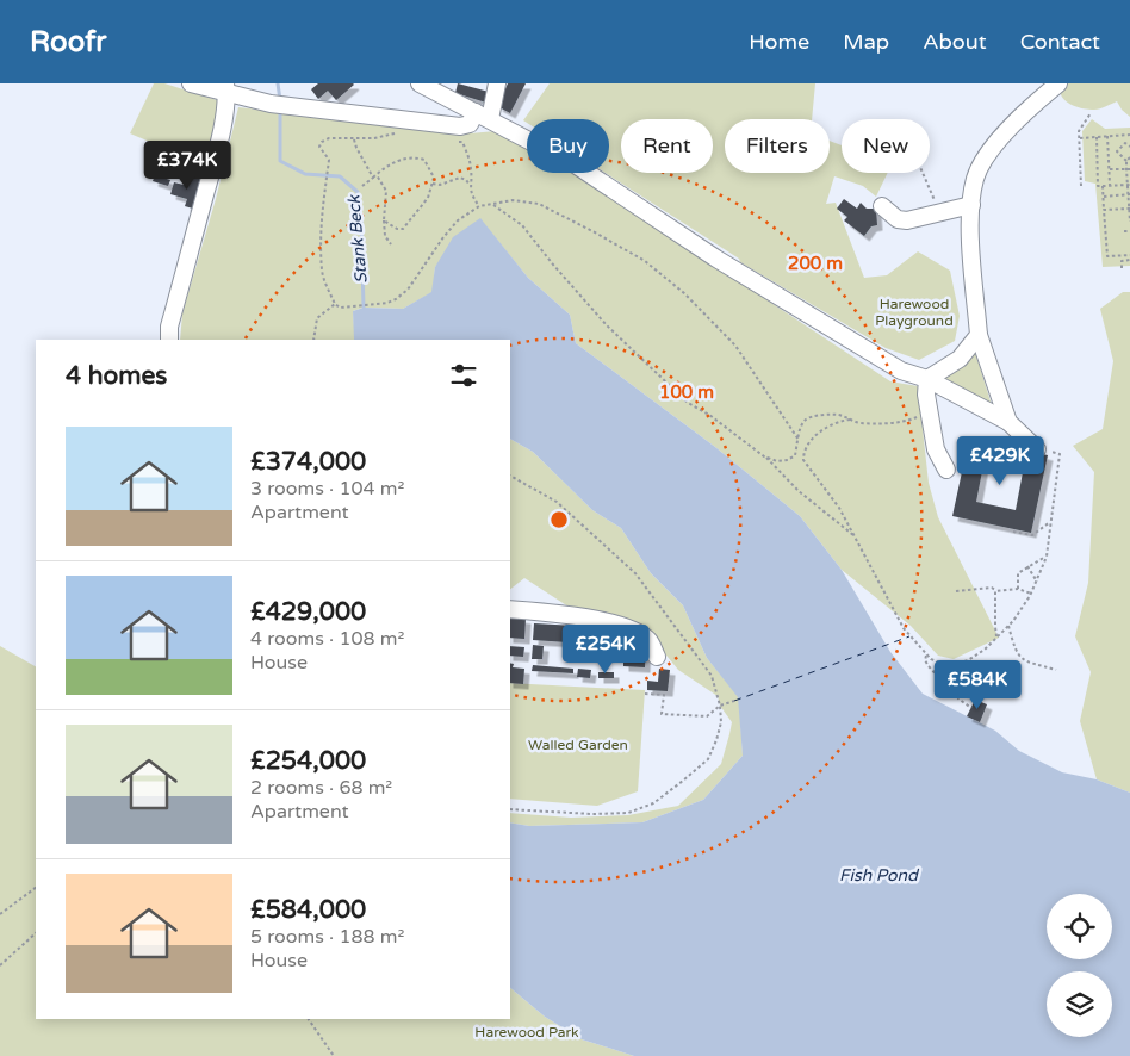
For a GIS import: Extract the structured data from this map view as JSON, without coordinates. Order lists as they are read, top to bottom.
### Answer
{
  "water": ["Stank Beck", "Fish Pond"],
  "parks": ["Harewood Playground", "Walled Garden", "Harewood Park"],
  "page": {
    "header": "Roofr",
    "nav": [
      "Home",
      "Map",
      "About",
      "Contact"
    ],
    "chip": [
      "Buy",
      "Rent",
      "Filters",
      "New"
    ],
    "price": [
      "£374K",
      "£429K",
      "£254K",
      "£584K"
    ],
    "heading": "4 homes",
    "list": [
      {
        "name": "£374,000",
        "note": "3 rooms · 104 m² · Apartment"
      },
      {
        "name": "£429,000",
        "note": "4 rooms · 108 m² · House"
      },
      {
        "name": "£254,000",
        "note": "2 rooms · 68 m² · Apartment"
      },
      {
        "name": "£584,000",
        "note": "5 rooms · 188 m² · House"
      }
    ]
  },
  "rings": ["200 m", "100 m"]
}
